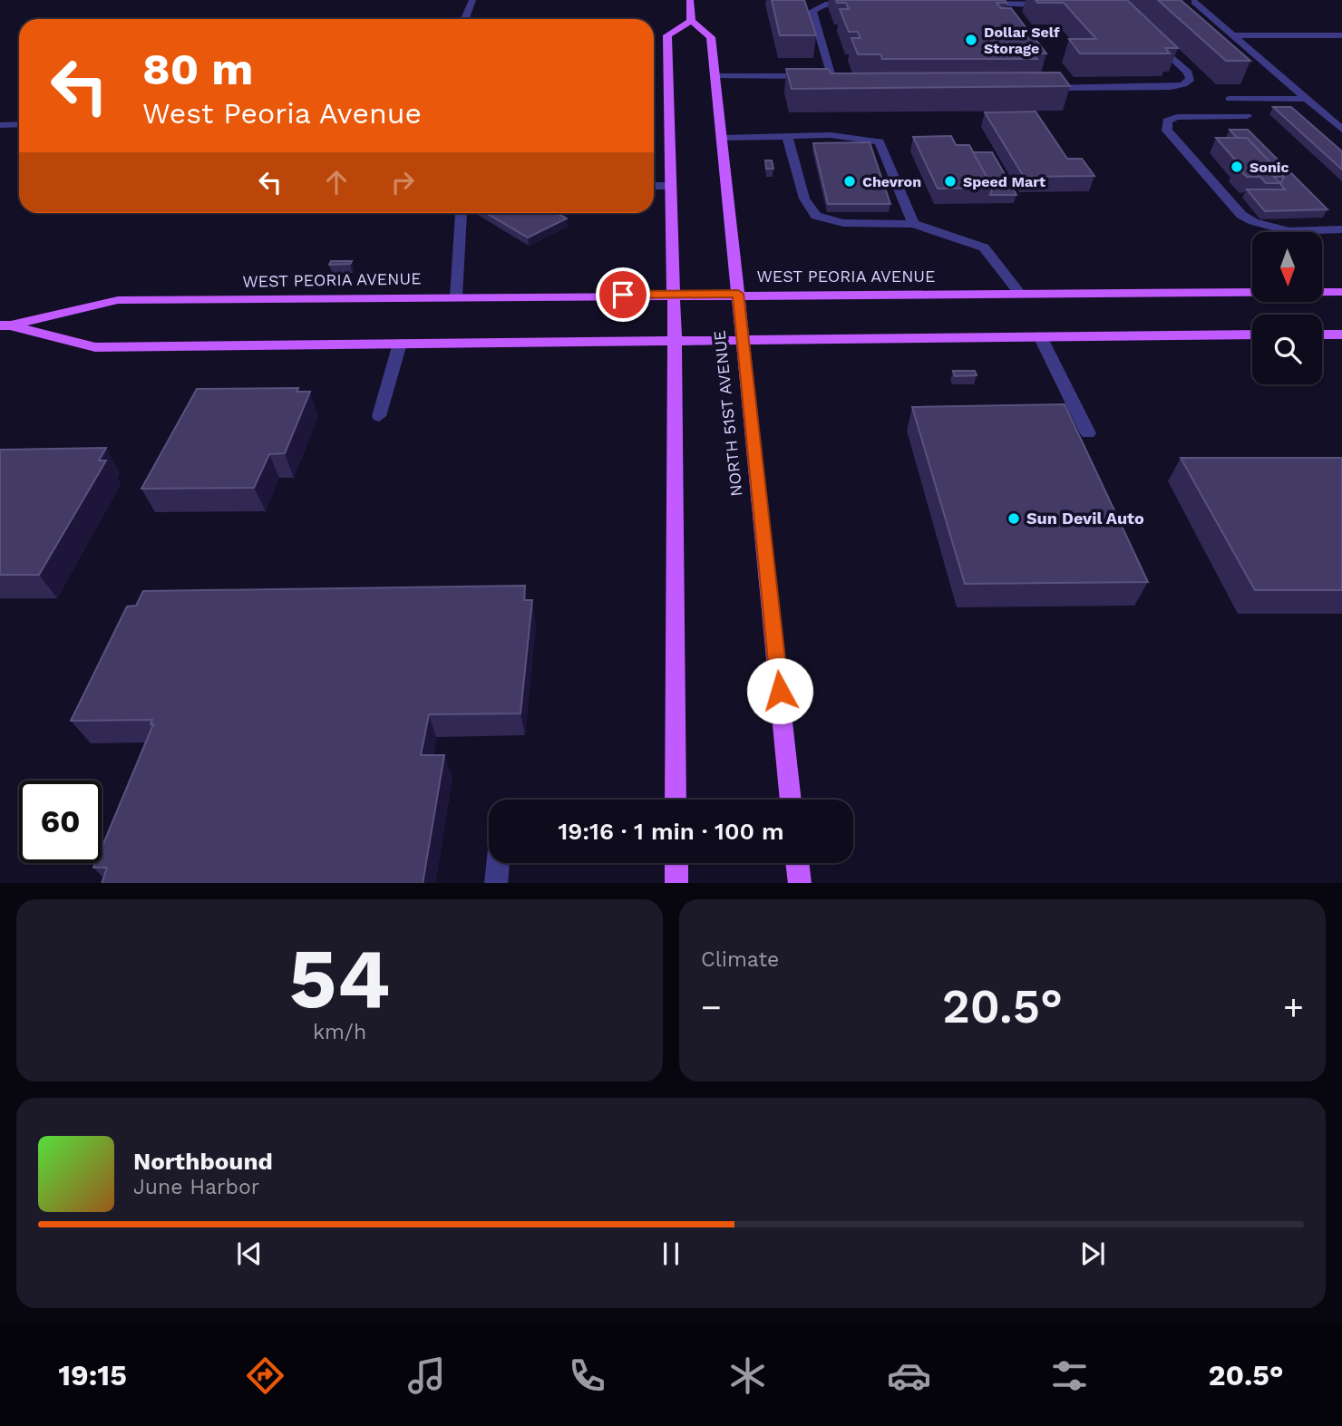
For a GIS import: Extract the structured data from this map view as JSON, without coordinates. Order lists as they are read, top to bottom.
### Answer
{
  "streets": {
    "main road": ["WEST PEORIA AVENUE", "NORTH 51ST AVENUE"]
  },
  "crossings": [
    ["WEST PEORIA AVENUE", "NORTH 51ST AVENUE"]
  ],
  "places": [
    "Dollar Self Storage",
    "Sonic",
    "Chevron",
    "Speed Mart",
    "Sun Devil Auto"
  ],
  "north": "bottom",
  "page": {
    "turn": ["80 m", "West Peoria Avenue"],
    "limit": "60",
    "trip": "19:16 · 1 min · 100 m",
    "tile": [
      ["54", "km/h"],
      "Climate"
    ],
    "heat": ["−", "20.5°", "+"],
    "song": ["Northbound", "June Harbor"],
    "tabs": ["19:15", "20.5°"]
  }
}
